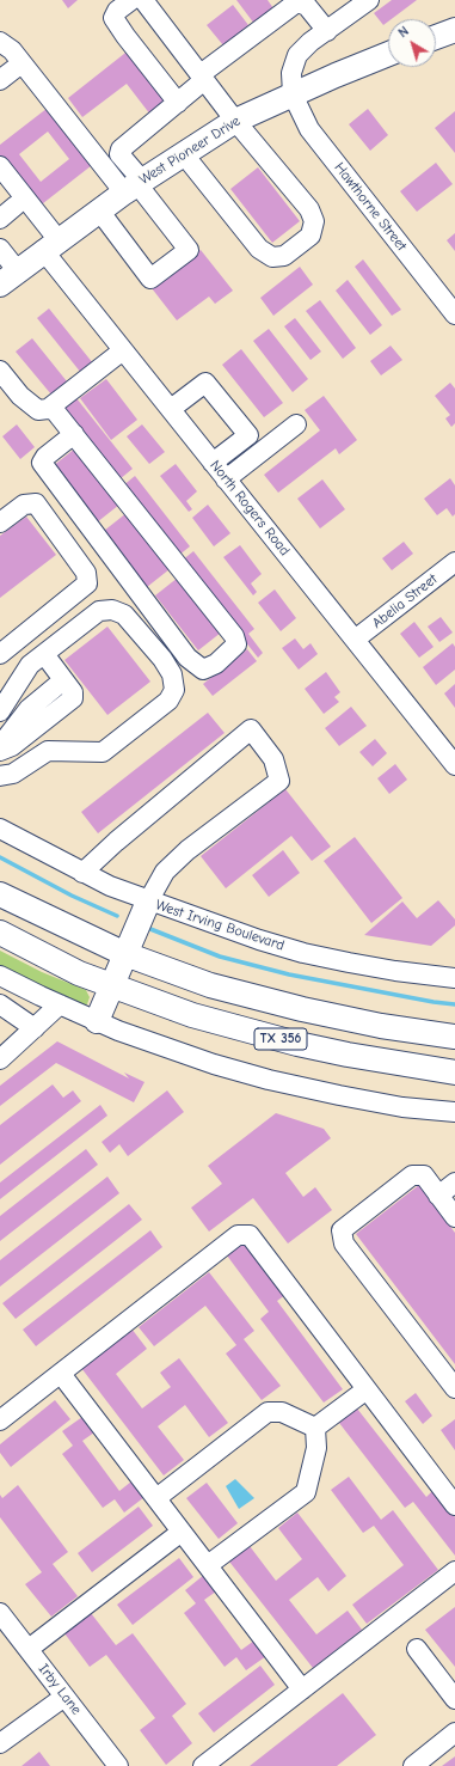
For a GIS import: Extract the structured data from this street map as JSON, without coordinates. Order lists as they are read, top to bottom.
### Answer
{
  "streets": {
    "main road": ["West Pioneer Drive", "TX 356"],
    "street": [
      "Hawthorne Street",
      "North Rogers Road",
      "Abelia Street",
      "West Irving Boulevard",
      "Irby Lane"
    ]
  },
  "crossings": [
    ["West Pioneer Drive", "Hawthorne Street"],
    ["West Pioneer Drive", "North Rogers Road"],
    ["North Rogers Road", "Abelia Street"]
  ],
  "north": "top left"
}
